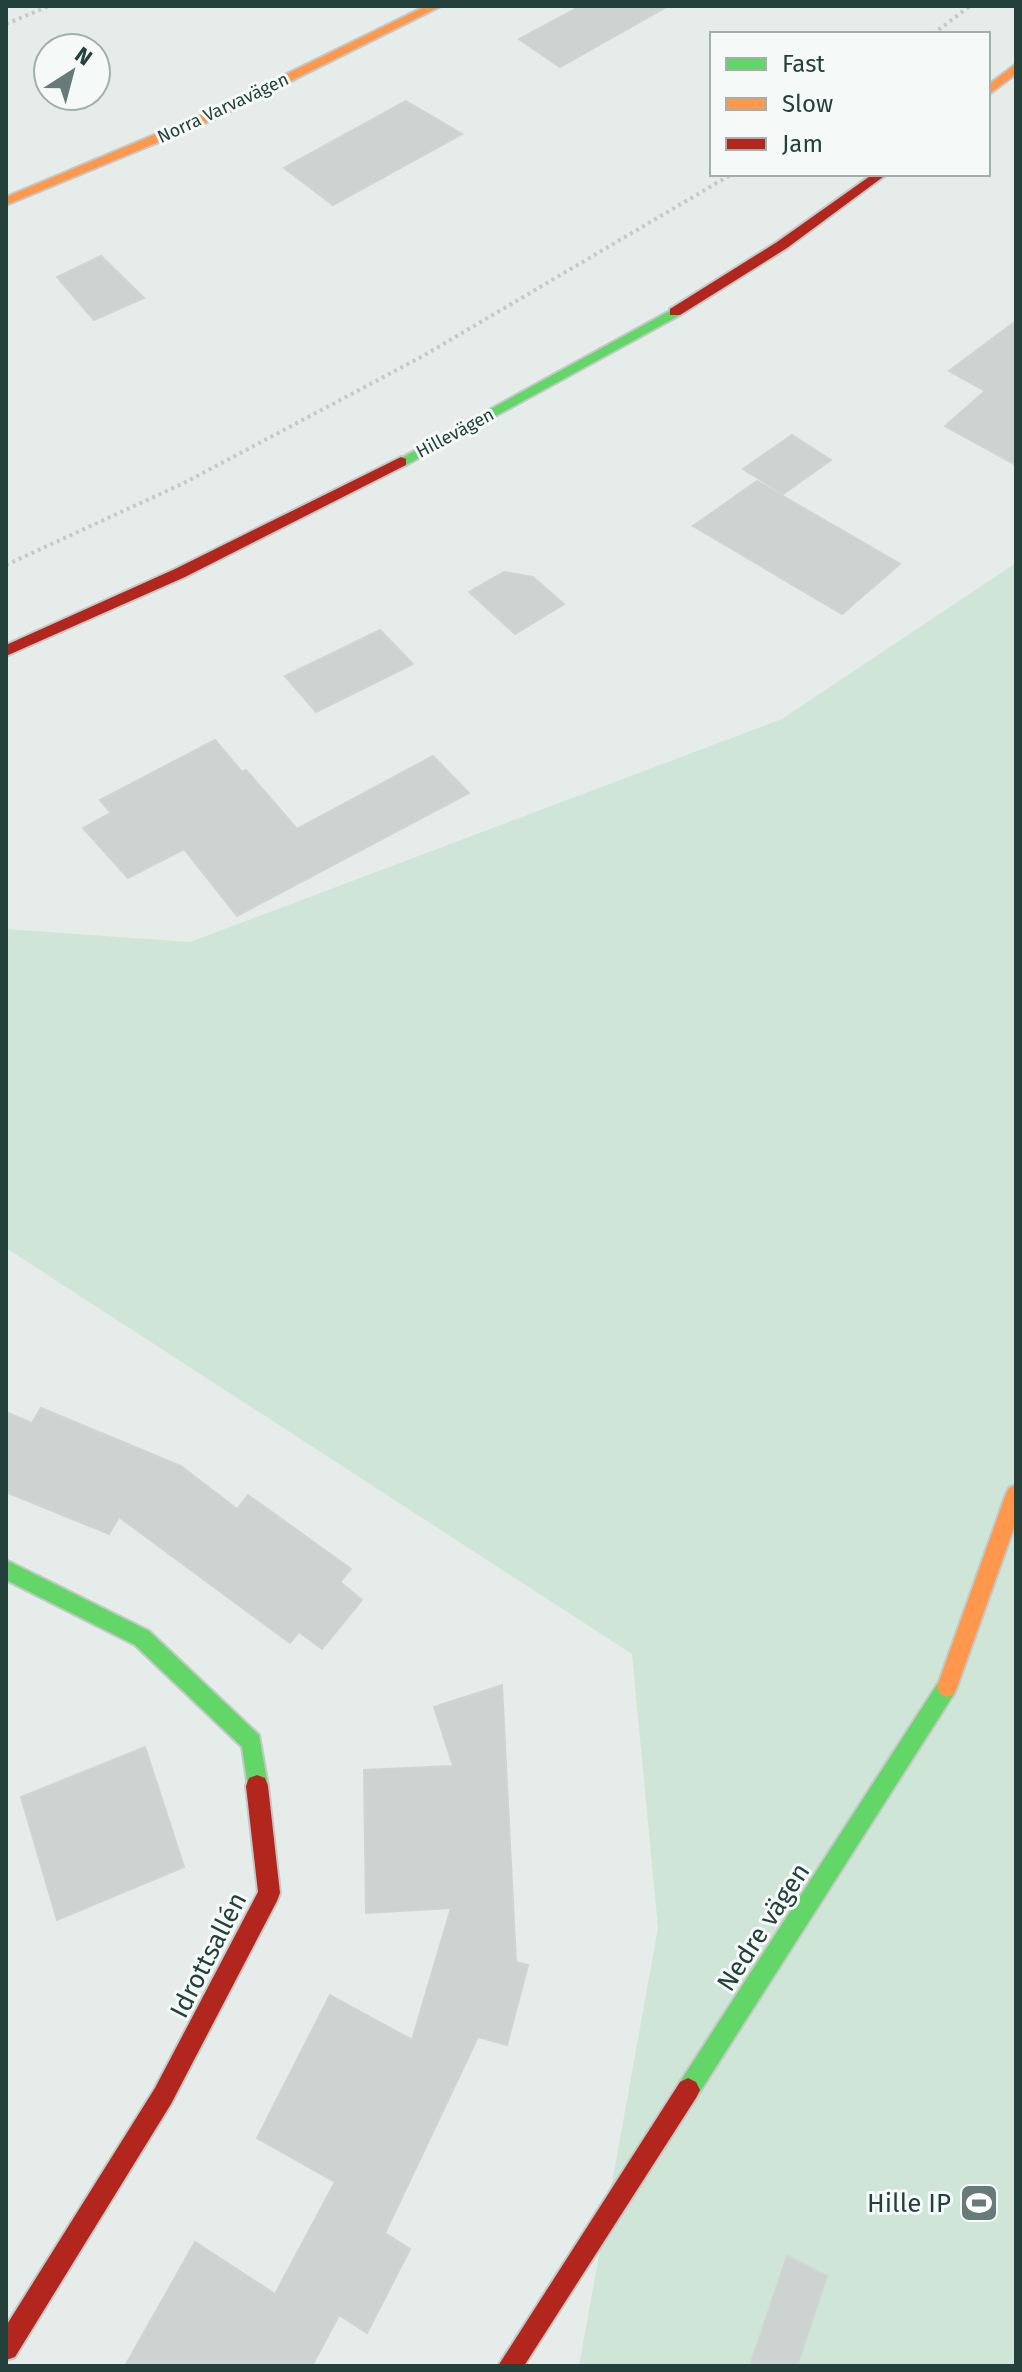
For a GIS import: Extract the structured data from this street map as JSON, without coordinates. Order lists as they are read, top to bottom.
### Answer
{
  "streets": {
    "street": [
      "Norra Varvavägen",
      "Hillevägen",
      "Nedre vägen",
      "Idrottsallén"
    ]
  },
  "places": {
    "sports": ["Hille IP"]
  },
  "legend": ["Fast", "Slow", "Jam"],
  "north": "top right"
}
